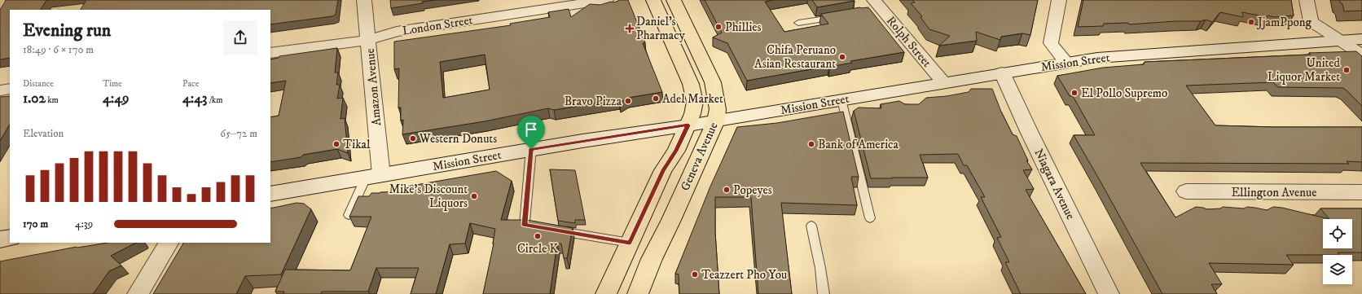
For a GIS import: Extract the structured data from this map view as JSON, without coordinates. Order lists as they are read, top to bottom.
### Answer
{
  "streets": {
    "main road": ["Geneva Avenue"],
    "street": [
      "London Street",
      "Rolph Street",
      "Mission Street",
      "Amazon Avenue",
      "Niagara Avenue",
      "Ellington Avenue"
    ]
  },
  "crossings": [
    ["London Street", "Amazon Avenue"],
    ["Rolph Street", "Mission Street"],
    ["Mission Street", "Amazon Avenue"],
    ["Mission Street", "Geneva Avenue"],
    ["Mission Street", "Niagara Avenue"]
  ],
  "places": {
    "other": [
      "JjamPpong",
      "Phillies",
      "Chifa Peruano Asian Restaurant",
      "United Liquor Market",
      "El Pollo Supremo",
      "Adel Market",
      "Bravo Pizza",
      "Western Donuts",
      "Tikal",
      "Bank of America",
      "Popeyes",
      "Mike's Discount Liquors",
      "Circle K",
      "Teazzert Pho You"
    ],
    "health": ["Daniel's Pharmacy"]
  },
  "page": {
    "heading": ["Evening run", "18:49 · 6 × 170 m"],
    "stats": [
      ["Distance", "1.02 km"],
      ["Time", "4:49"],
      ["Pace", "4:43 /km"]
    ],
    "chart": ["Elevation", "65–72 m"],
    "list": [
      {
        "name": "170 m",
        "note": "4:39"
      }
    ]
  }
}
